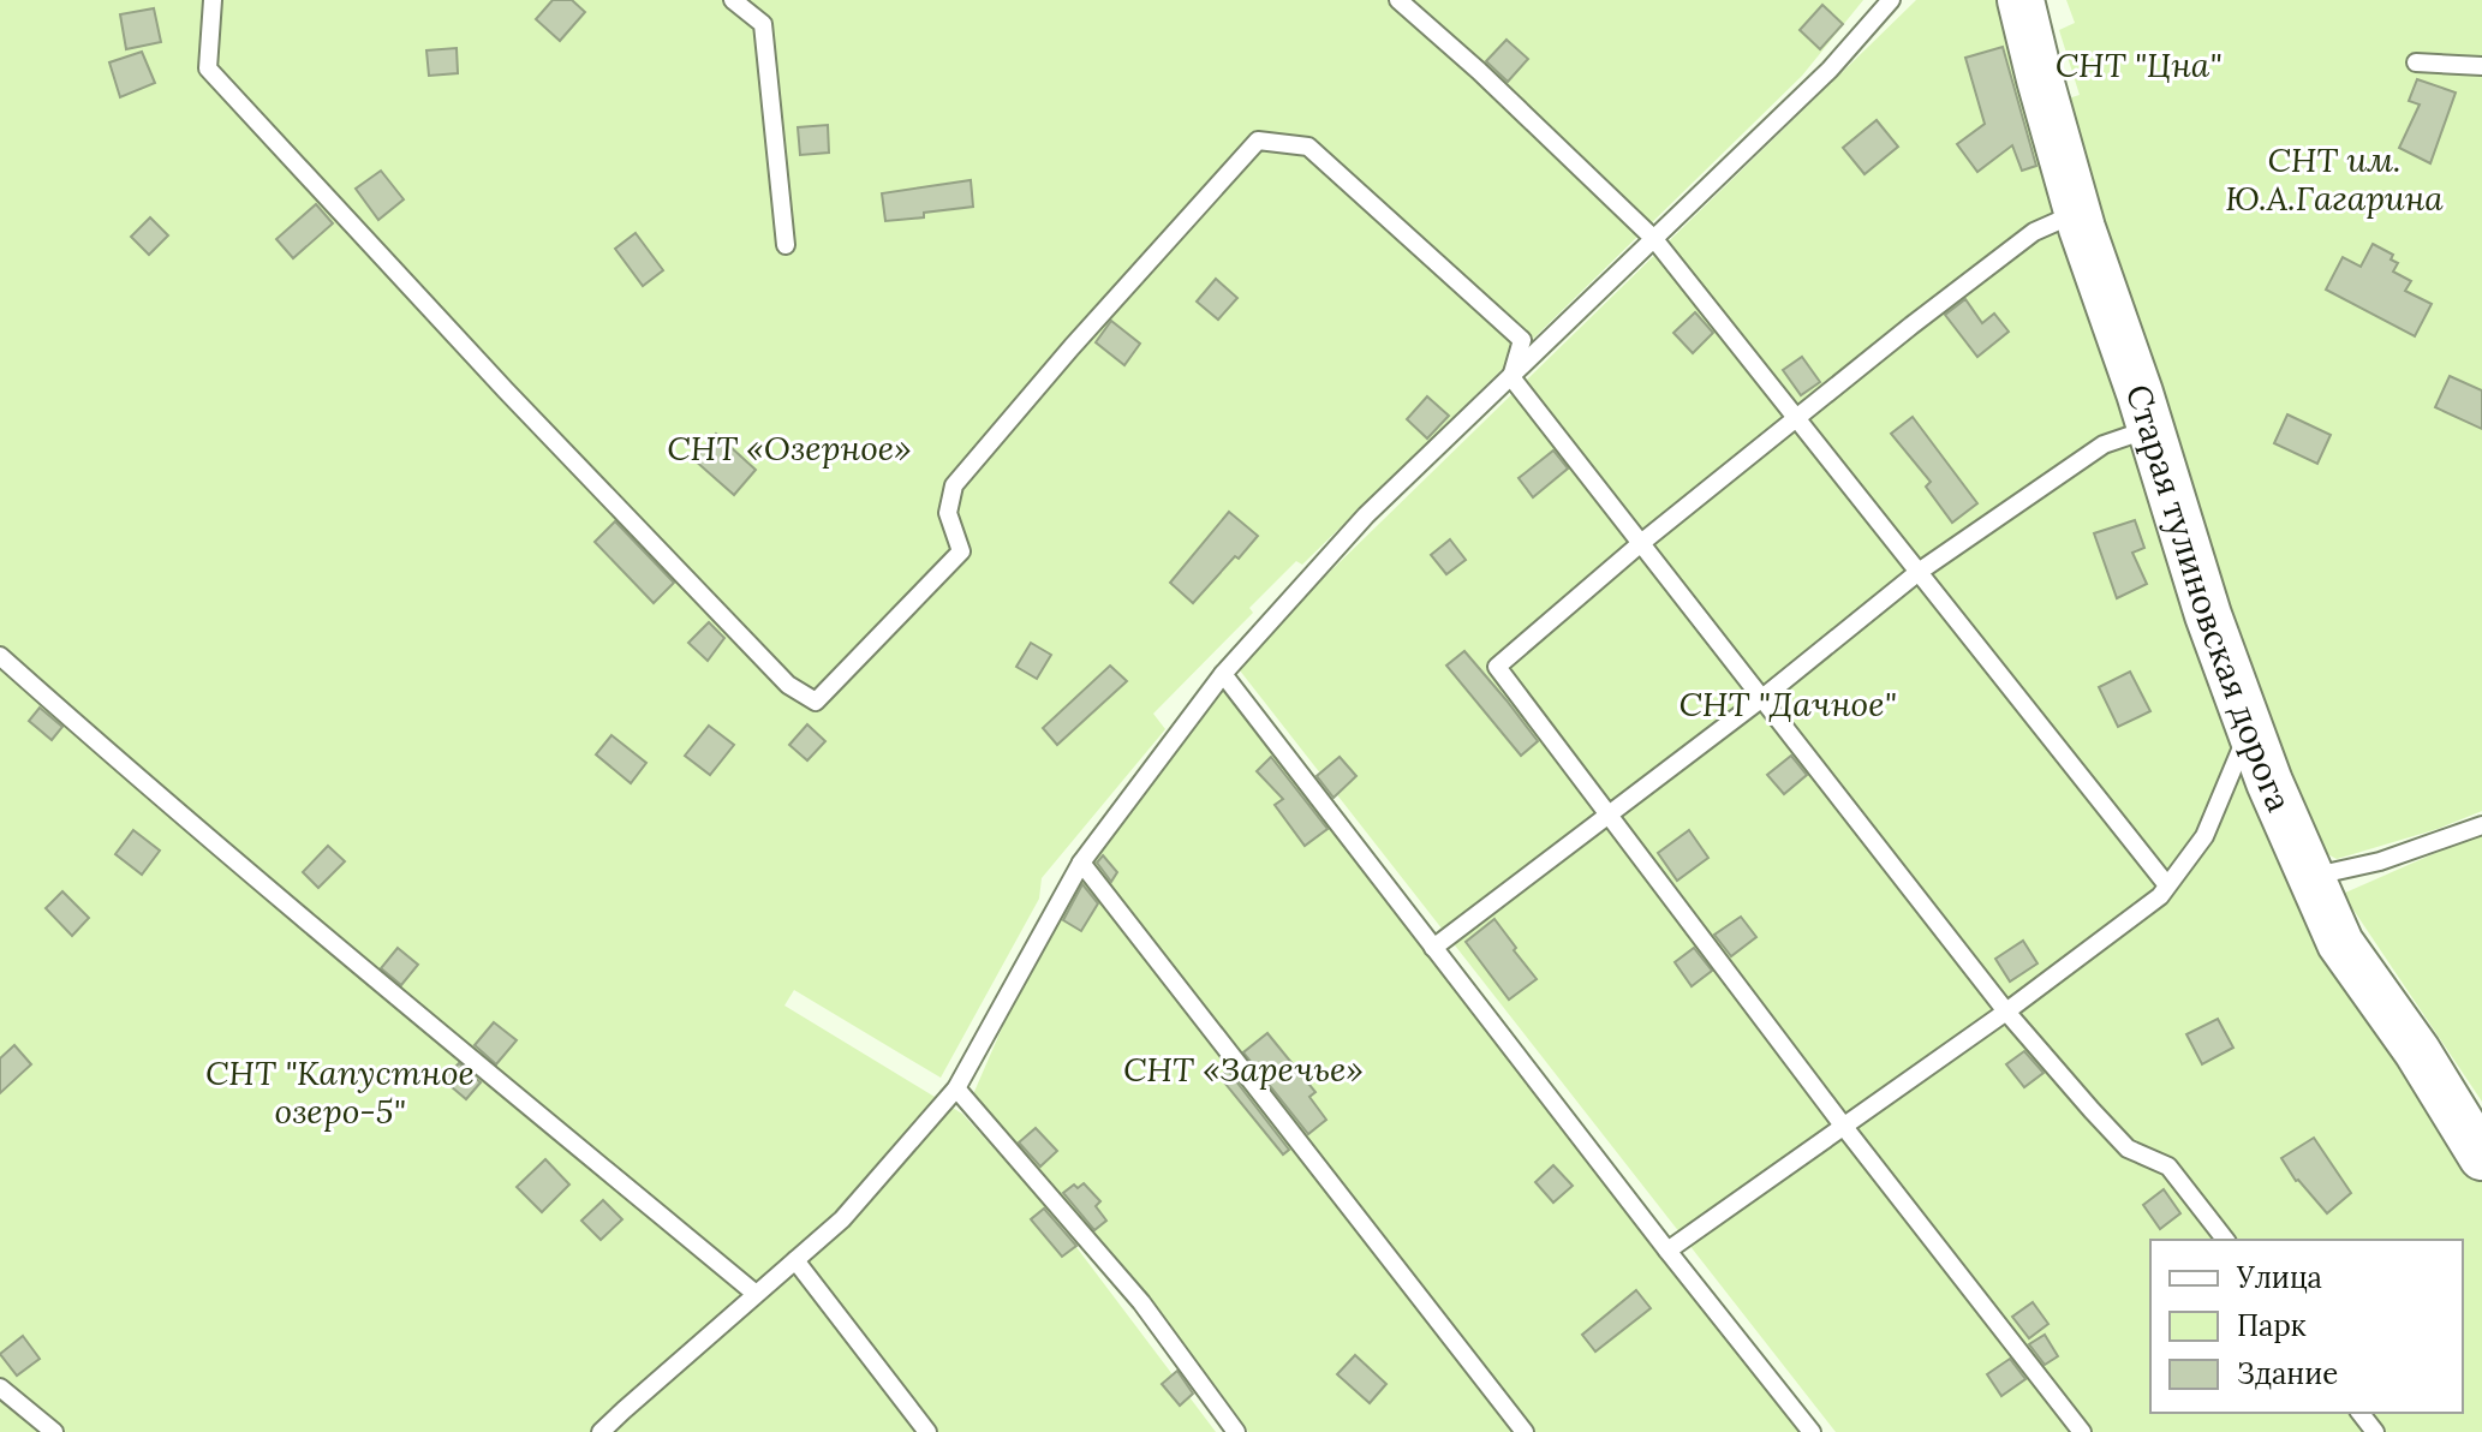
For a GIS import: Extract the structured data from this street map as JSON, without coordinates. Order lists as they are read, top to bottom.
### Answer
{
  "streets": {
    "street": ["Старая тулиновская дорога"]
  },
  "parks": [
    "СНТ \"Цна\"",
    "СНТ им. Ю.А.Гагарина",
    "СНТ «Озерное»",
    "СНТ \"Дачное\"",
    "СНТ «Заречье»",
    "СНТ \"Капустное озеро-5\""
  ],
  "legend": ["Улица", "Парк", "Здание"]
}
